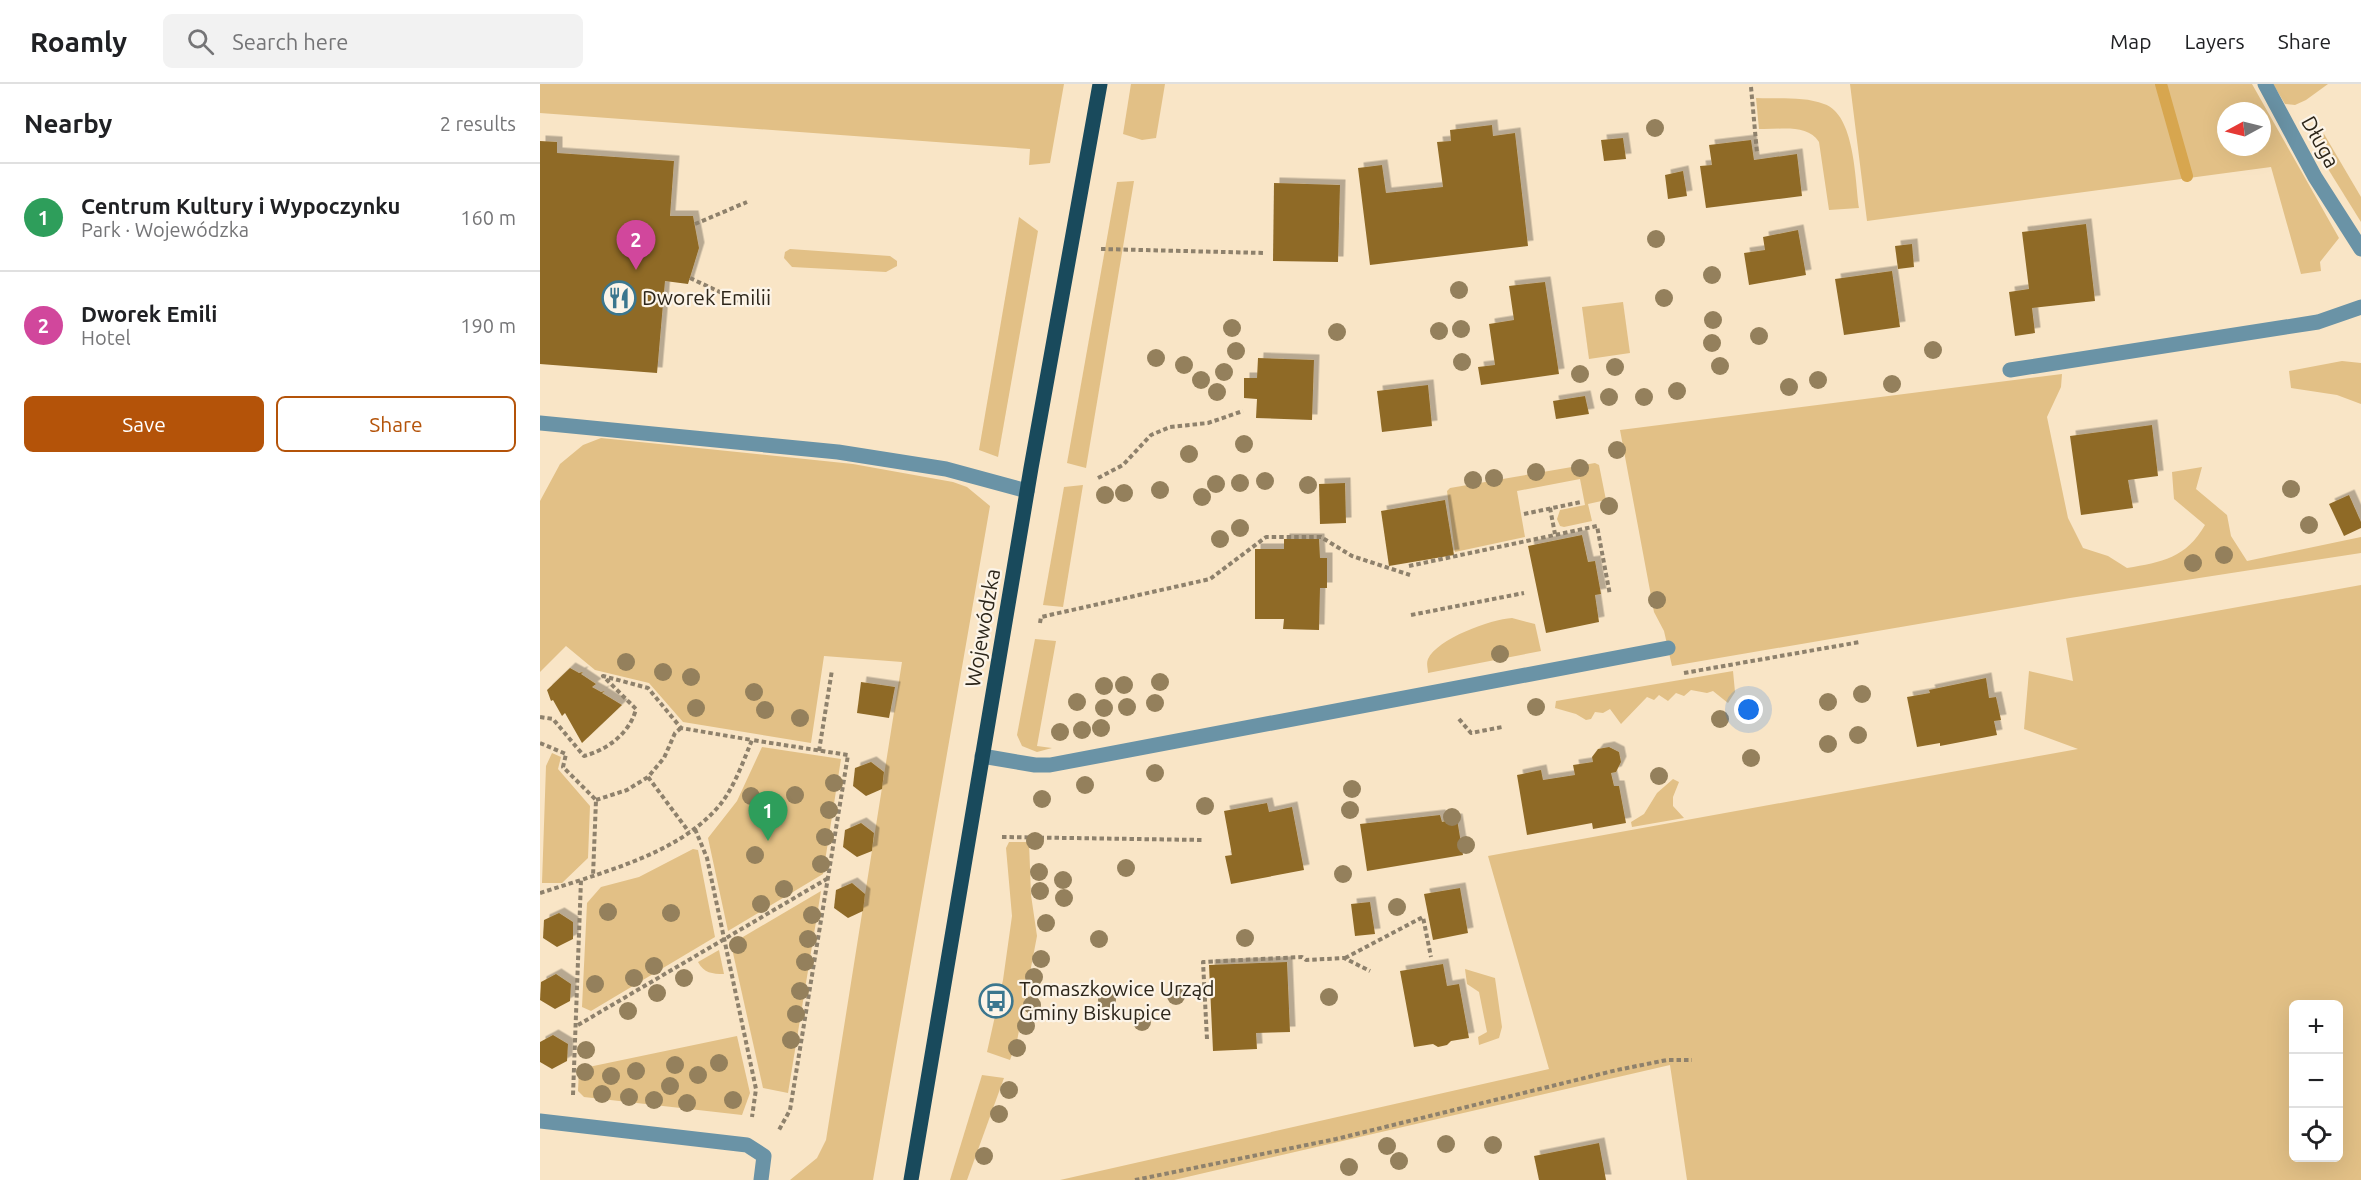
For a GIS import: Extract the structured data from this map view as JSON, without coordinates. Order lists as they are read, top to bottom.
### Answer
{
  "streets": {
    "main road": ["Wojewódzka"],
    "street": ["Długa"]
  },
  "places": {
    "restaurant": ["Dworek Emilii"],
    "bus stop": ["Tomaszkowice Urząd Gminy Biskupice"]
  },
  "north": "left",
  "page": {
    "header": "Roamly",
    "search": "Search here",
    "nav": ["Map", "Layers", "Share"],
    "heading": ["Nearby", "2 results"],
    "list": [
      {
        "mark": "1",
        "name": "Centrum Kultury i Wypoczynku",
        "note": "Park · Wojewódzka",
        "value": "160 m"
      },
      {
        "mark": "2",
        "name": "Dworek Emili",
        "note": "Hotel",
        "value": "190 m"
      }
    ],
    "pins": ["2", "1"],
    "buttons": ["Save", "Share"],
    "map_buttons": ["+", "−"]
  }
}
